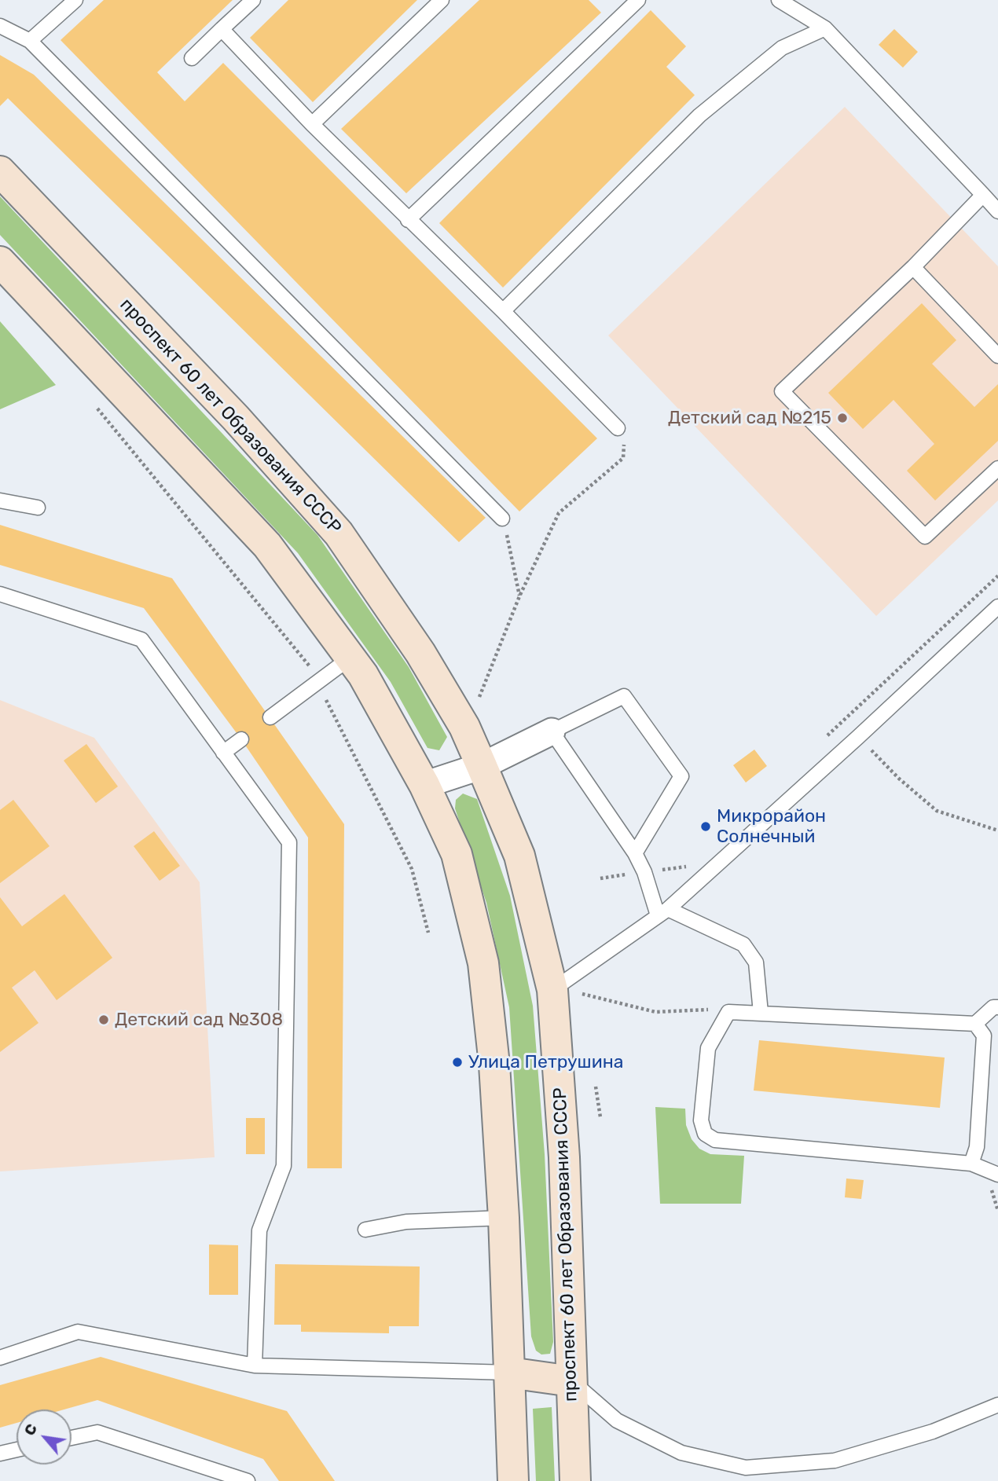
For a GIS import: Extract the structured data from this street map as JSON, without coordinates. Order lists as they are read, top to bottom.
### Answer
{
  "streets": {
    "main road": ["проспект 60 лет Образования СССР"]
  },
  "places": [
    "Детский сад №215",
    "Микрорайон Солнечный",
    "Детский сад №308",
    "Улица Петрушина"
  ],
  "north": "top left"
}
